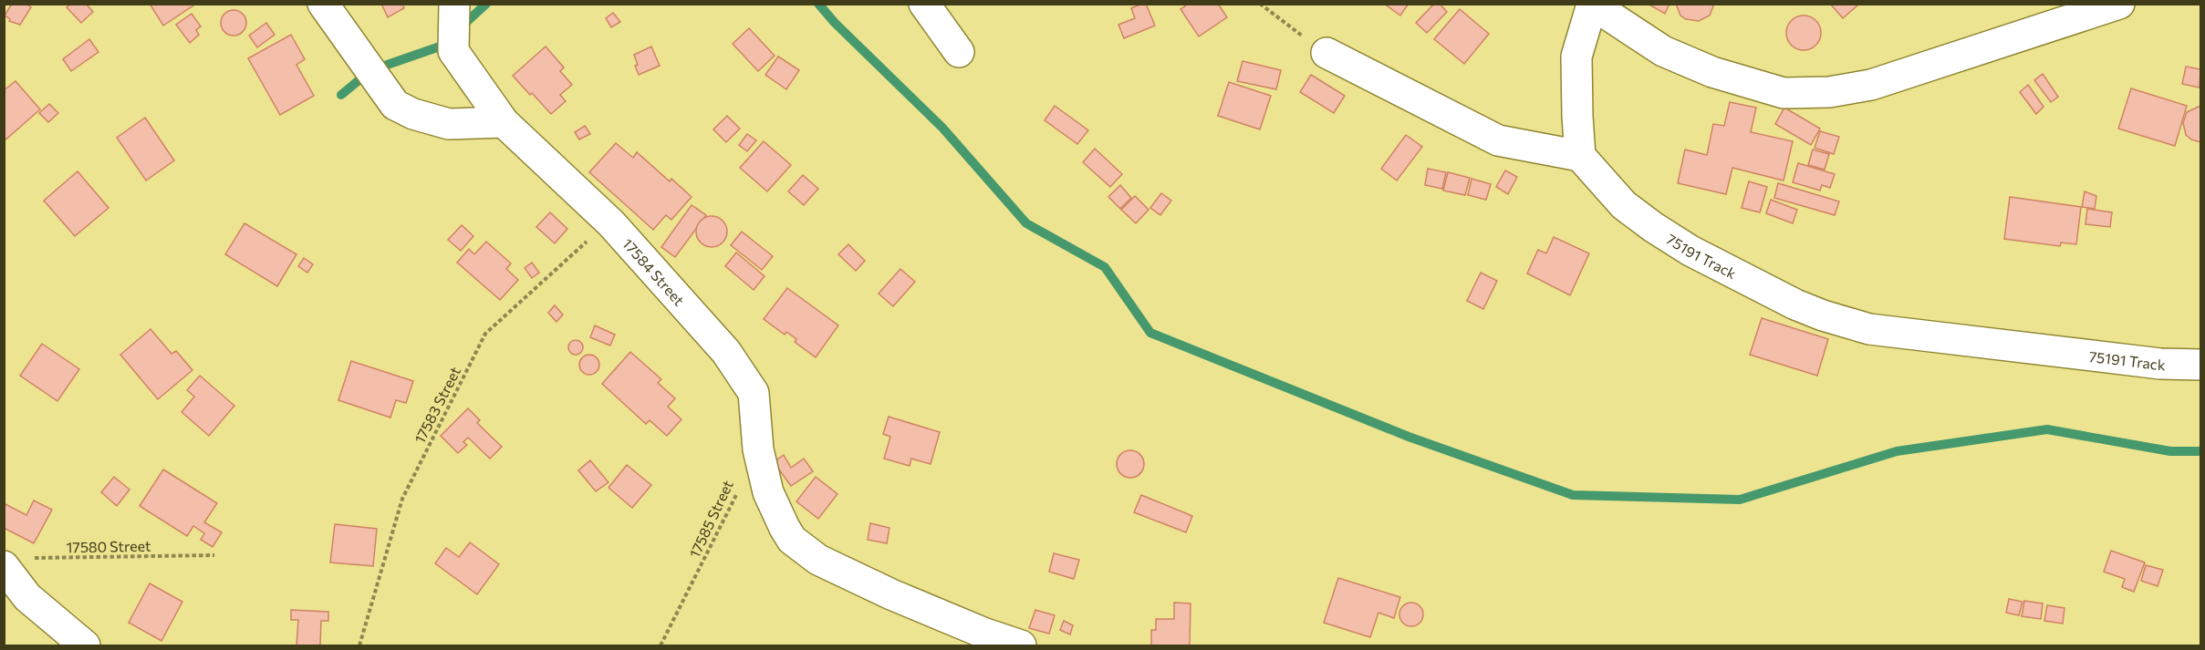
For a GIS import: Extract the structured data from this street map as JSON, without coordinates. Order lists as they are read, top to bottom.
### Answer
{
  "streets": {
    "street": ["75191 Track", "17584 Street"],
    "path": ["17583 Street", "17585 Street", "17580 Street"]
  },
  "crossings": [
    ["17584 Street", "17583 Street"]
  ]
}
